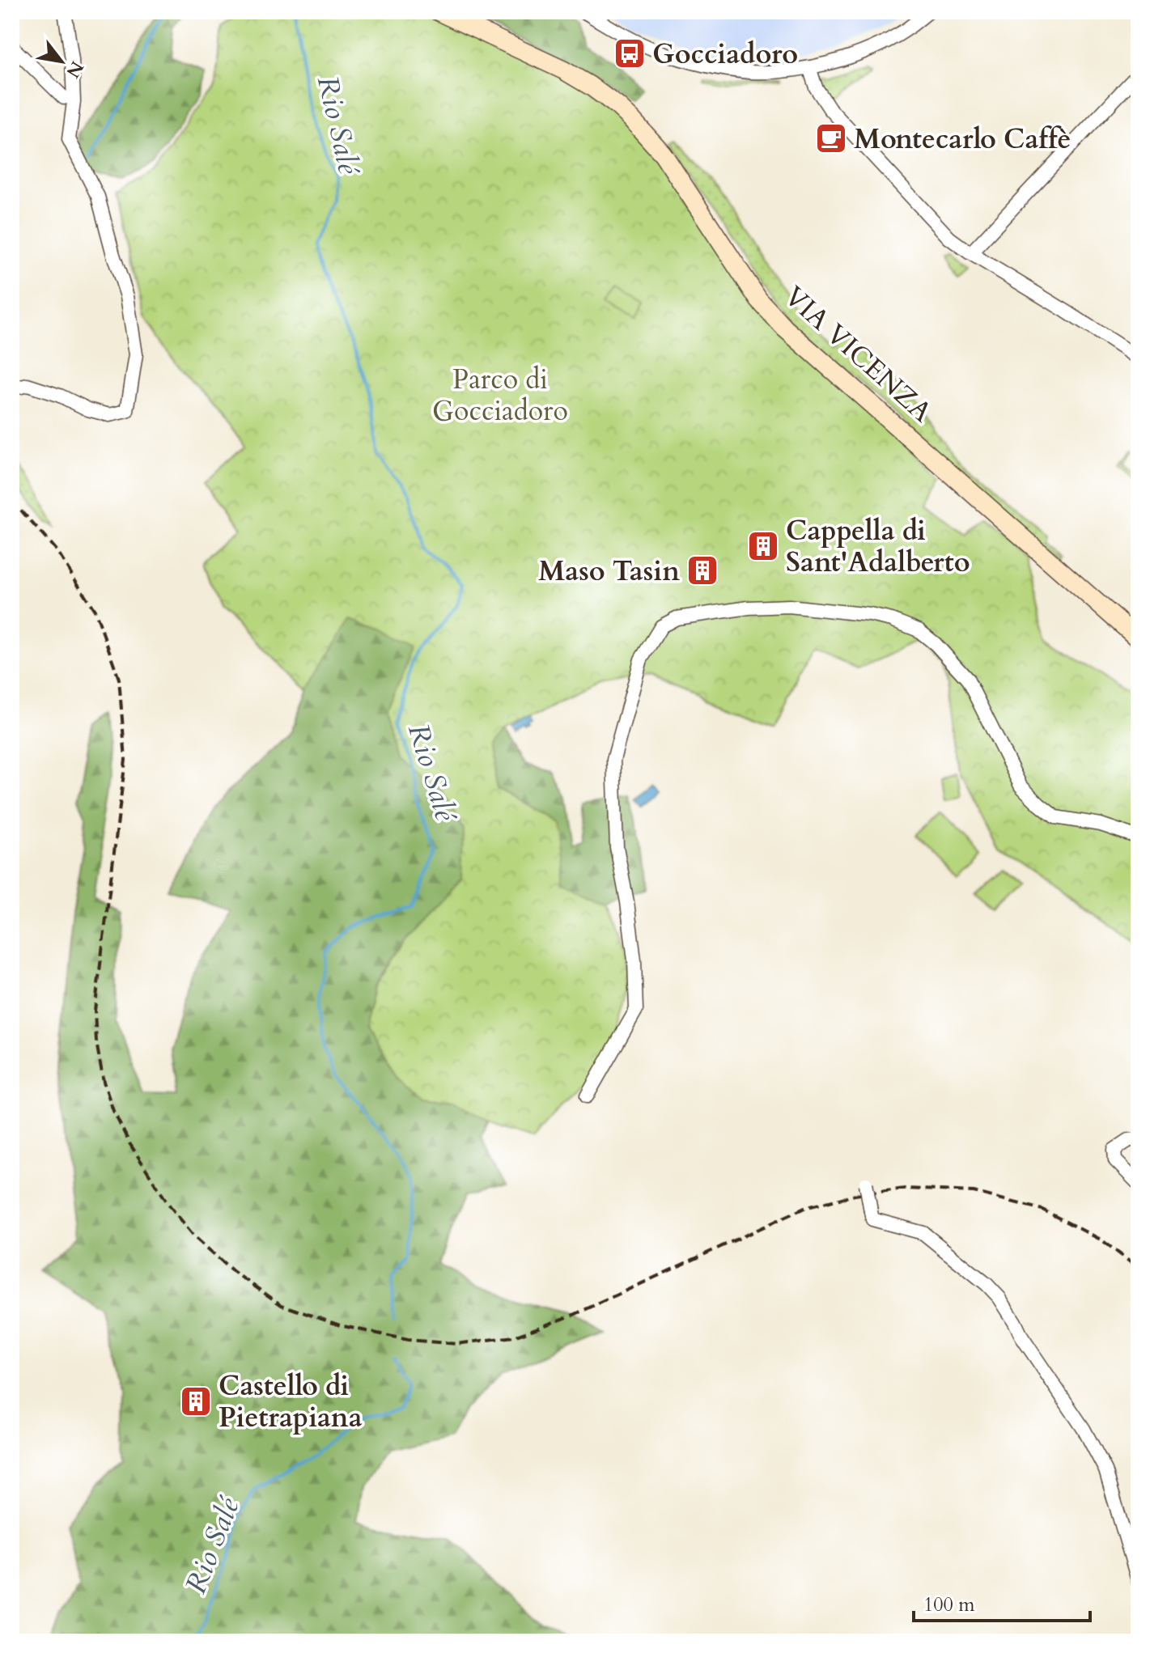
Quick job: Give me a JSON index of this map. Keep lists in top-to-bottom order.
{
  "streets": {
    "main road": ["VIA VICENZA"]
  },
  "water": ["Rio Salé"],
  "parks": ["Parco di Gocciadoro"],
  "places": {
    "bus stop": ["Gocciadoro"],
    "cafe": ["Montecarlo Caffè"],
    "building": ["Cappella di Sant'Adalberto", "Maso Tasin", "Castello di Pietrapiana"]
  },
  "scale_bar": "100 m",
  "north": "bottom right"
}
